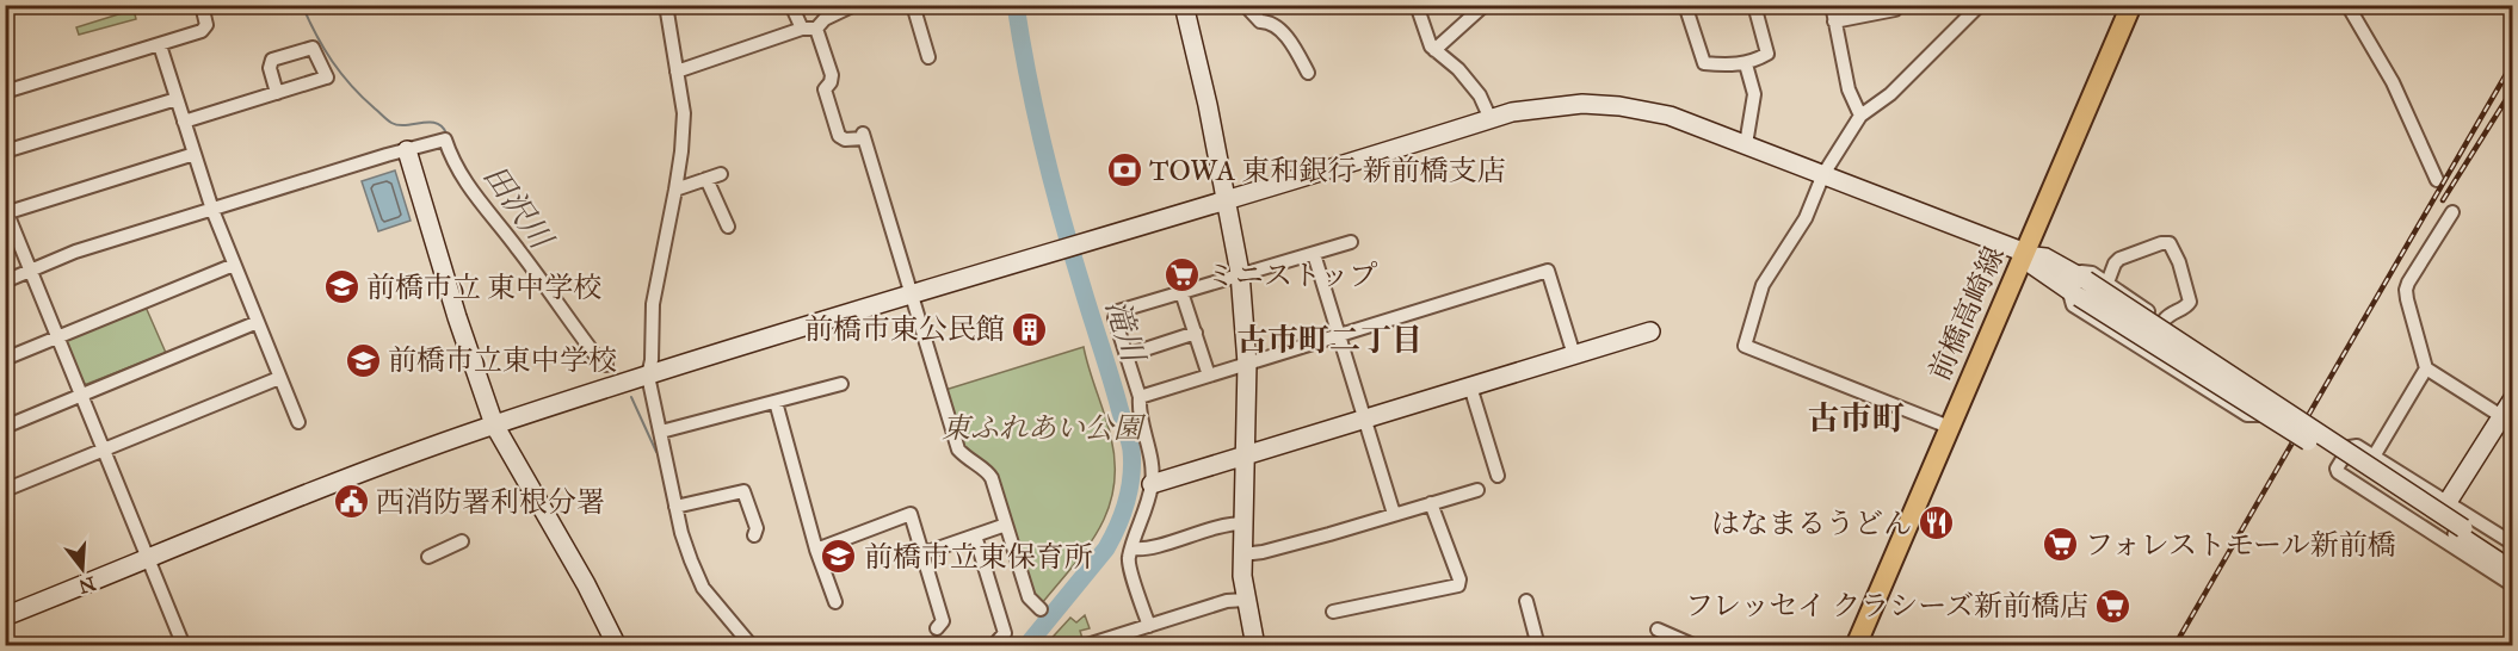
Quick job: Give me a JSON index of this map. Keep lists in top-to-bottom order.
{
  "streets": {
    "main road": ["前橋高崎線"]
  },
  "districts": ["古市町二丁目", "古市町"],
  "water": ["田沢川", "滝川"],
  "parks": ["東ふれあい公園"],
  "places": {
    "bank": ["TOWA 東和銀行 新前橋支店"],
    "supermarket": ["ミニストップ", "フォレストモール新前橋", "フレッセイ クラシーズ新前橋店"],
    "school or university": ["前橋市立 東中学校", "前橋市立東中学校", "前橋市立東保育所"],
    "building": ["前橋市東公民館"],
    "public building": ["西消防署利根分署"],
    "restaurant": ["はなまるうどん"]
  },
  "north": "bottom"
}
